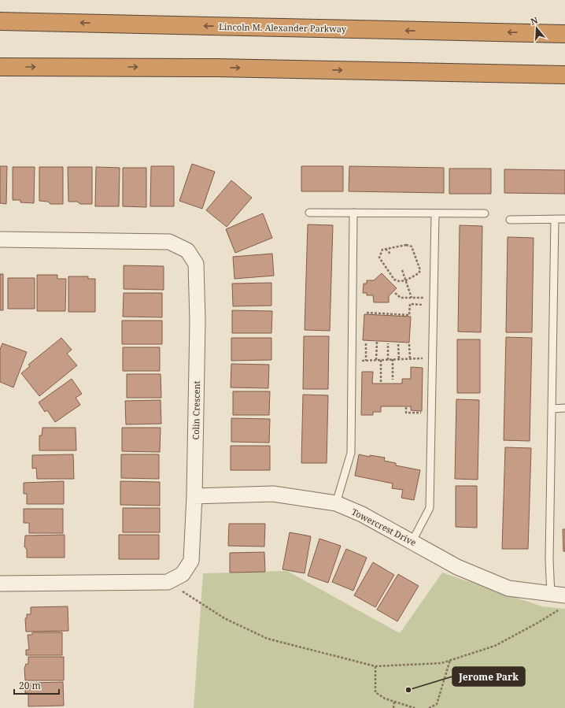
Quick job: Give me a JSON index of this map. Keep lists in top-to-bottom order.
{
  "streets": {
    "highway": ["Lincoln M. Alexander Parkway"],
    "street": ["Colin Crescent", "Towercrest Drive"]
  },
  "crossings": [
    ["Colin Crescent", "Towercrest Drive"]
  ],
  "places": ["Jerome Park"],
  "scale_bar": "20 m",
  "north": "top"
}
